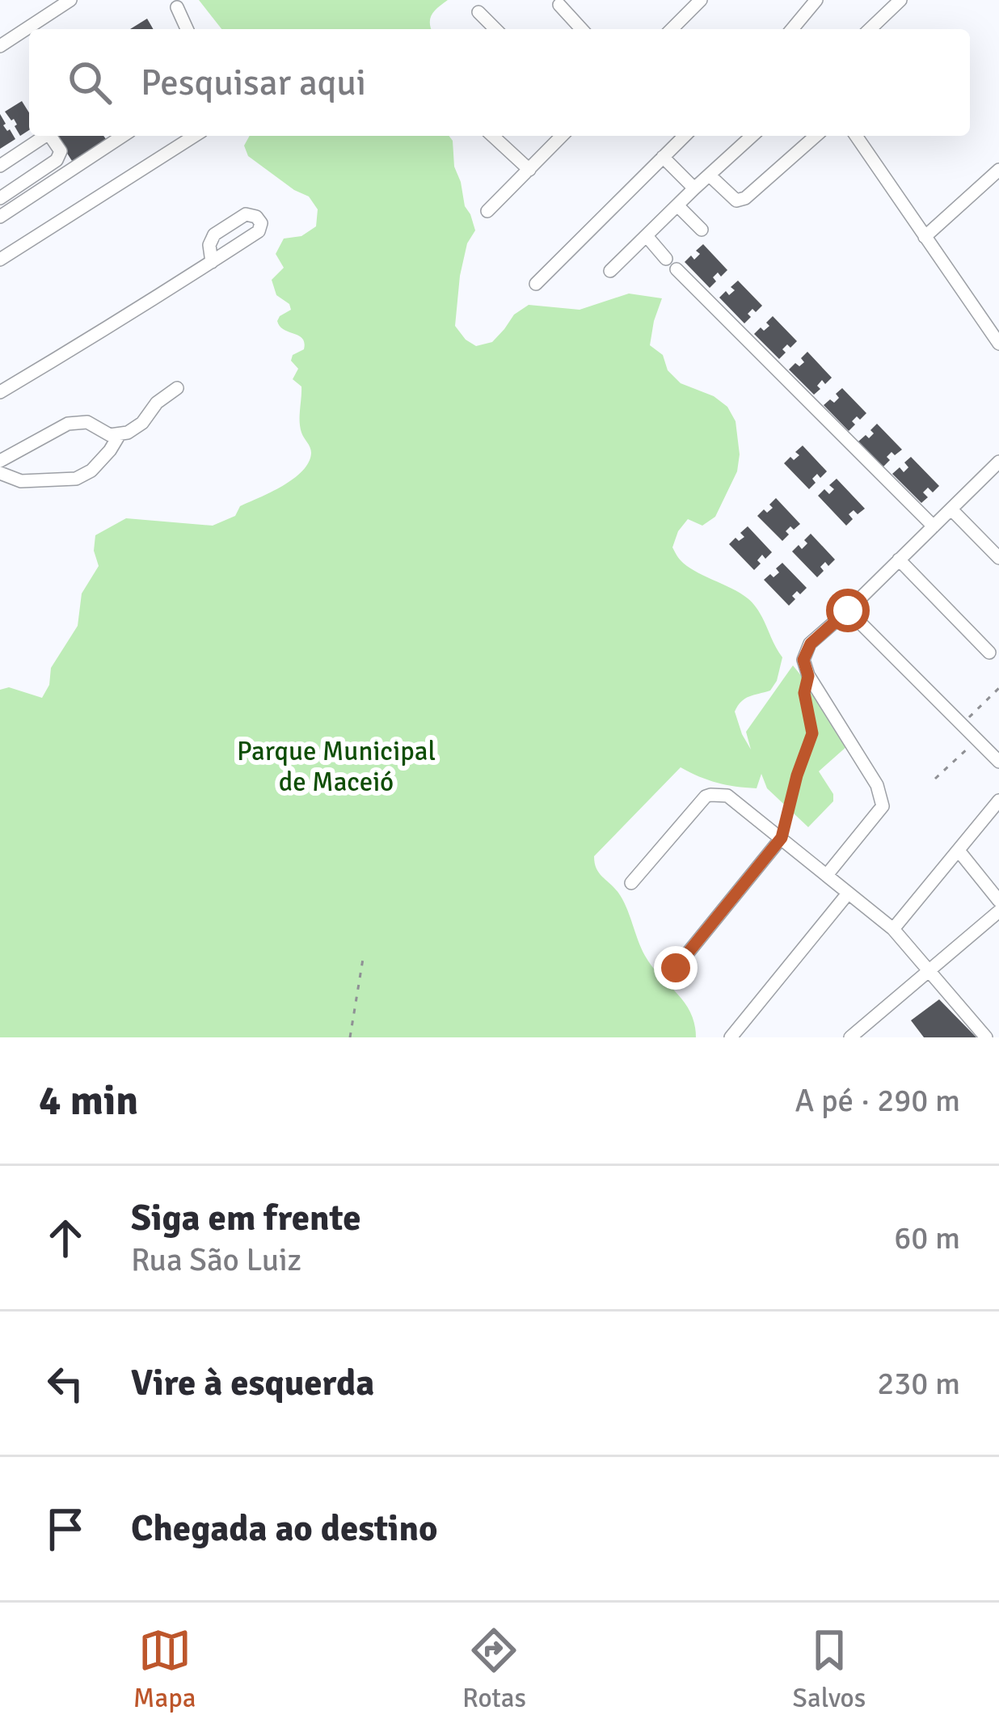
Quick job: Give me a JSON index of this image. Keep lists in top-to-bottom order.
{
  "parks": ["Parque Municipal de Maceió"],
  "page": {
    "search": "Pesquisar aqui",
    "heading": ["4 min", "A pé · 290 m"],
    "list": [
      ["Siga em frente", "Rua São Luiz", "60 m"],
      ["Vire à esquerda", "230 m"],
      "Chegada ao destino"
    ],
    "nav": ["Mapa", "Rotas", "Salvos"]
  }
}
